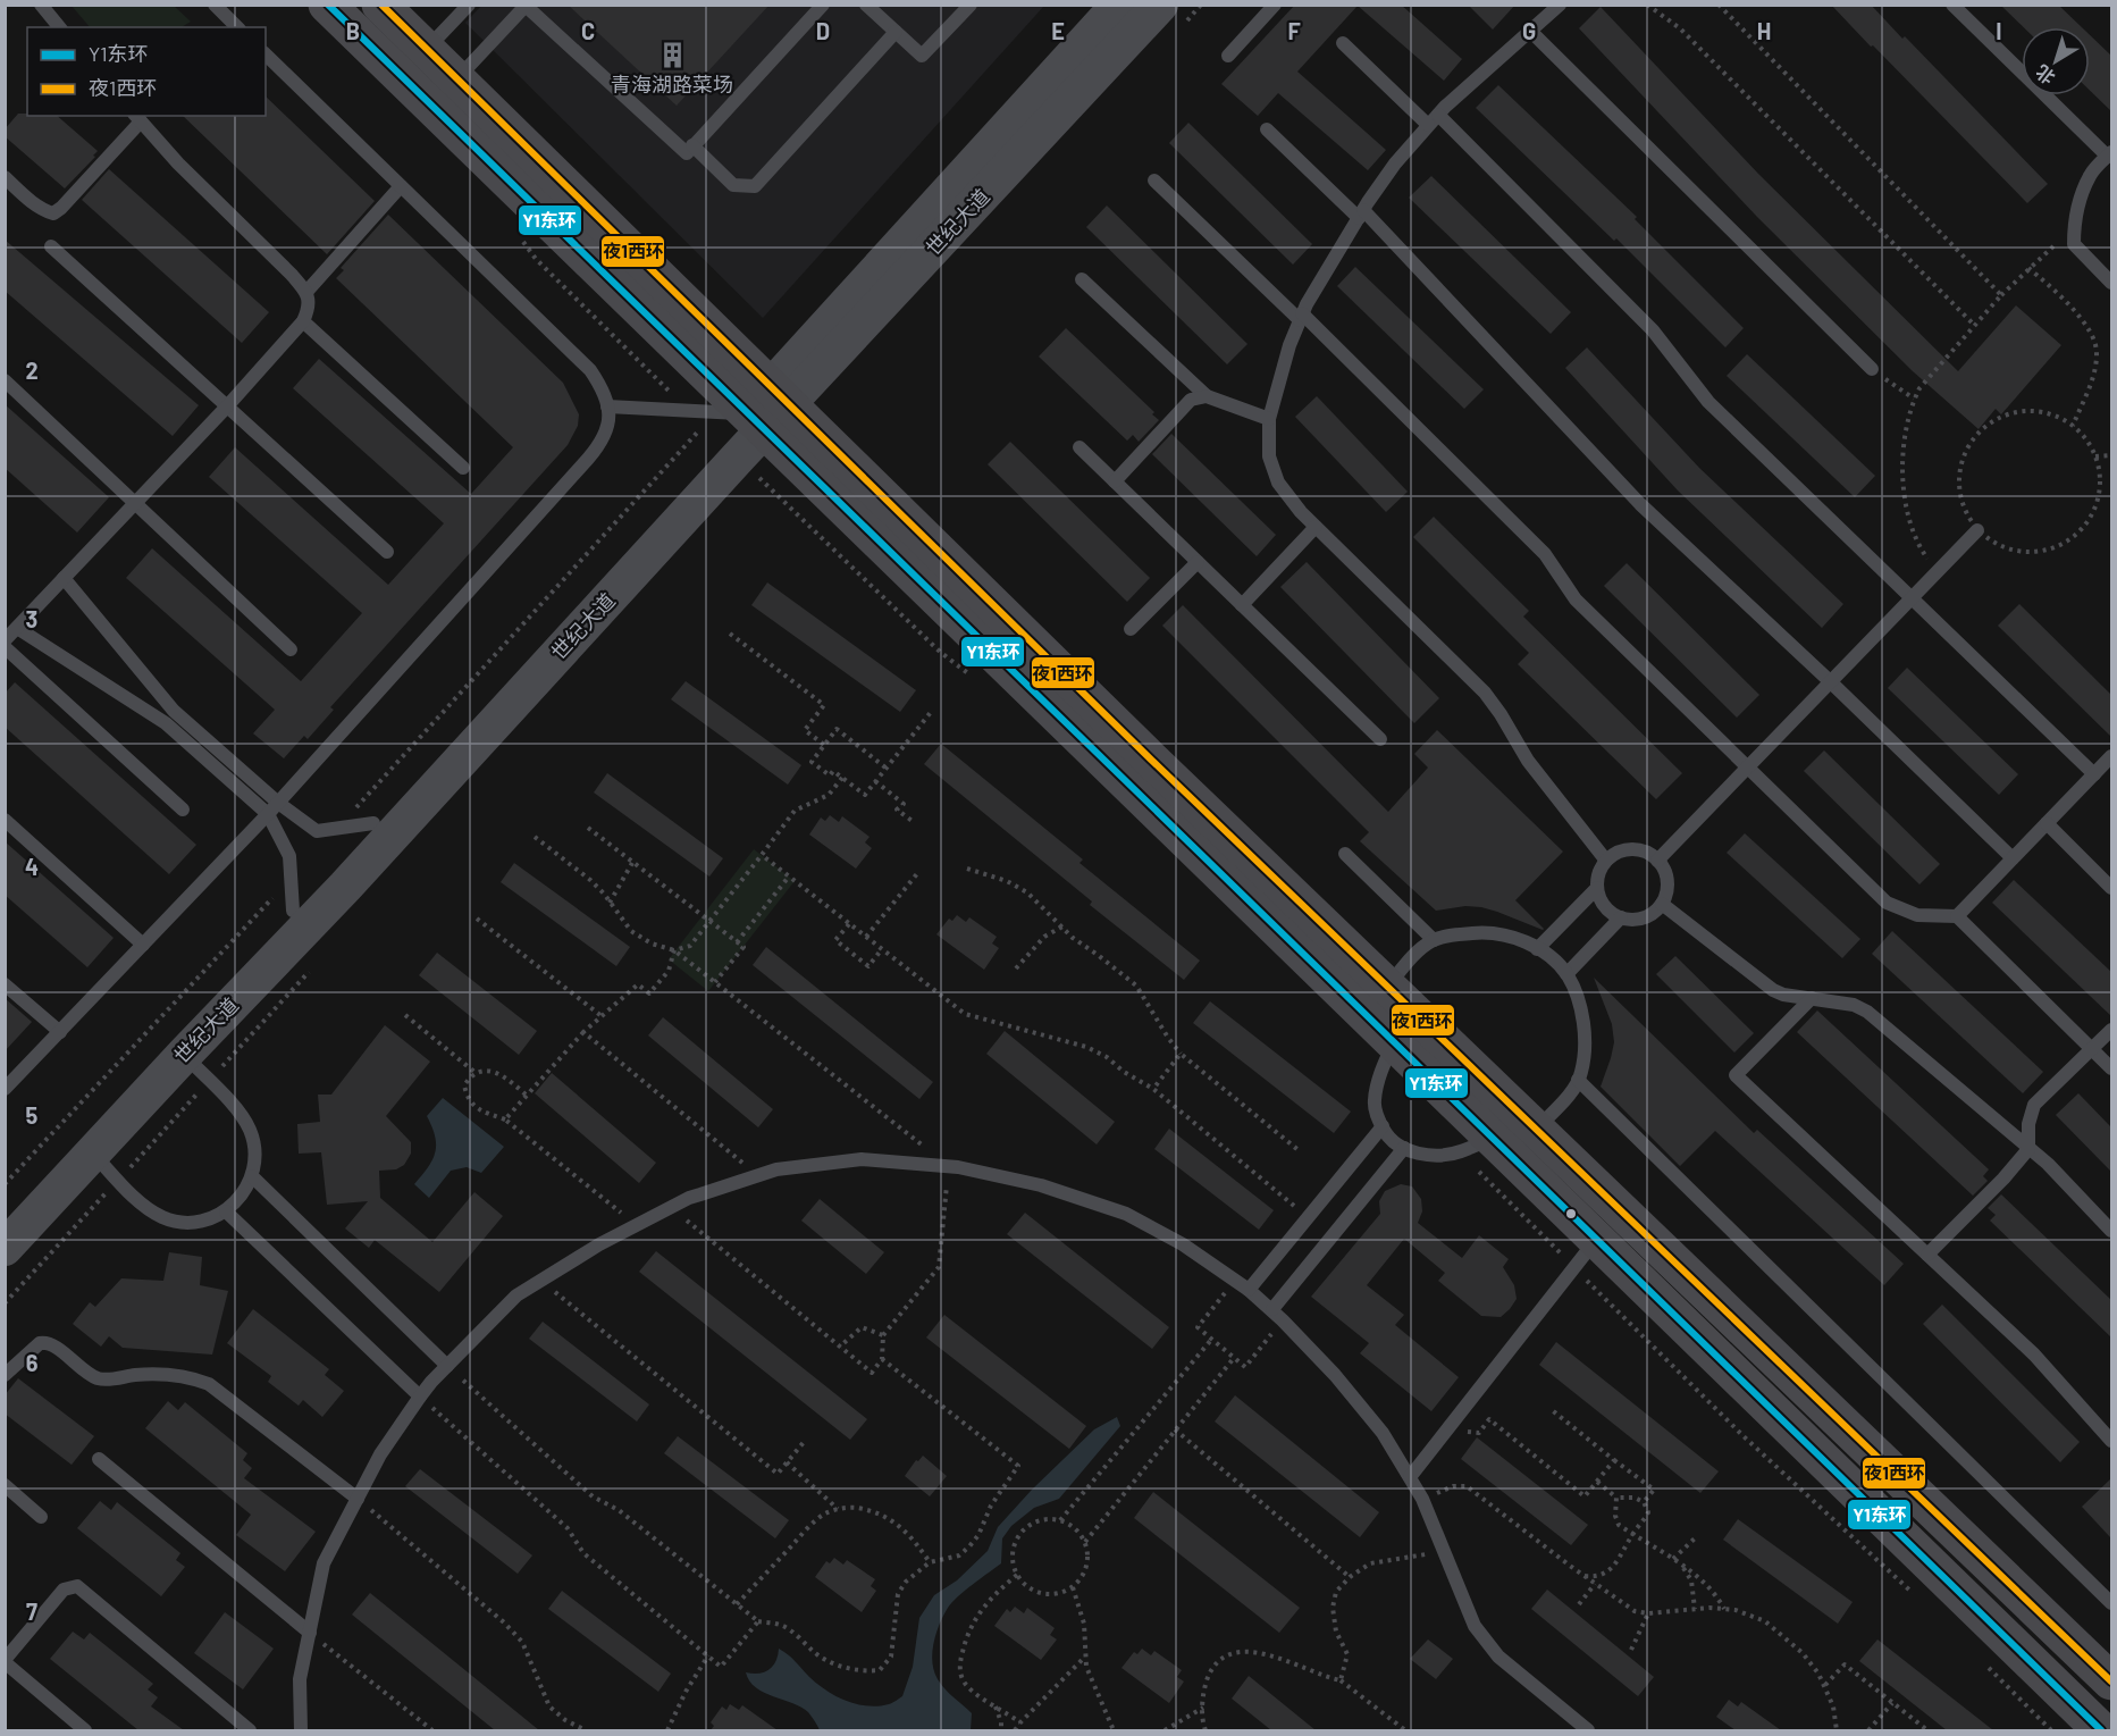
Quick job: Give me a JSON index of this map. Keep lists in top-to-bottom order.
{
  "streets": {
    "street": ["世纪大道"]
  },
  "places": {
    "building": ["青海湖路菜场"]
  },
  "lines": ["transit line Y1东环", "transit line 夜1西环"],
  "legend": ["Y1东环", "夜1西环"],
  "north": "bottom left",
  "grid": {
    "columns": [
      "B",
      "C",
      "D",
      "E",
      "F",
      "G",
      "H",
      "I"
    ],
    "rows": [
      "2",
      "3",
      "4",
      "5",
      "6",
      "7"
    ]
  }
}
